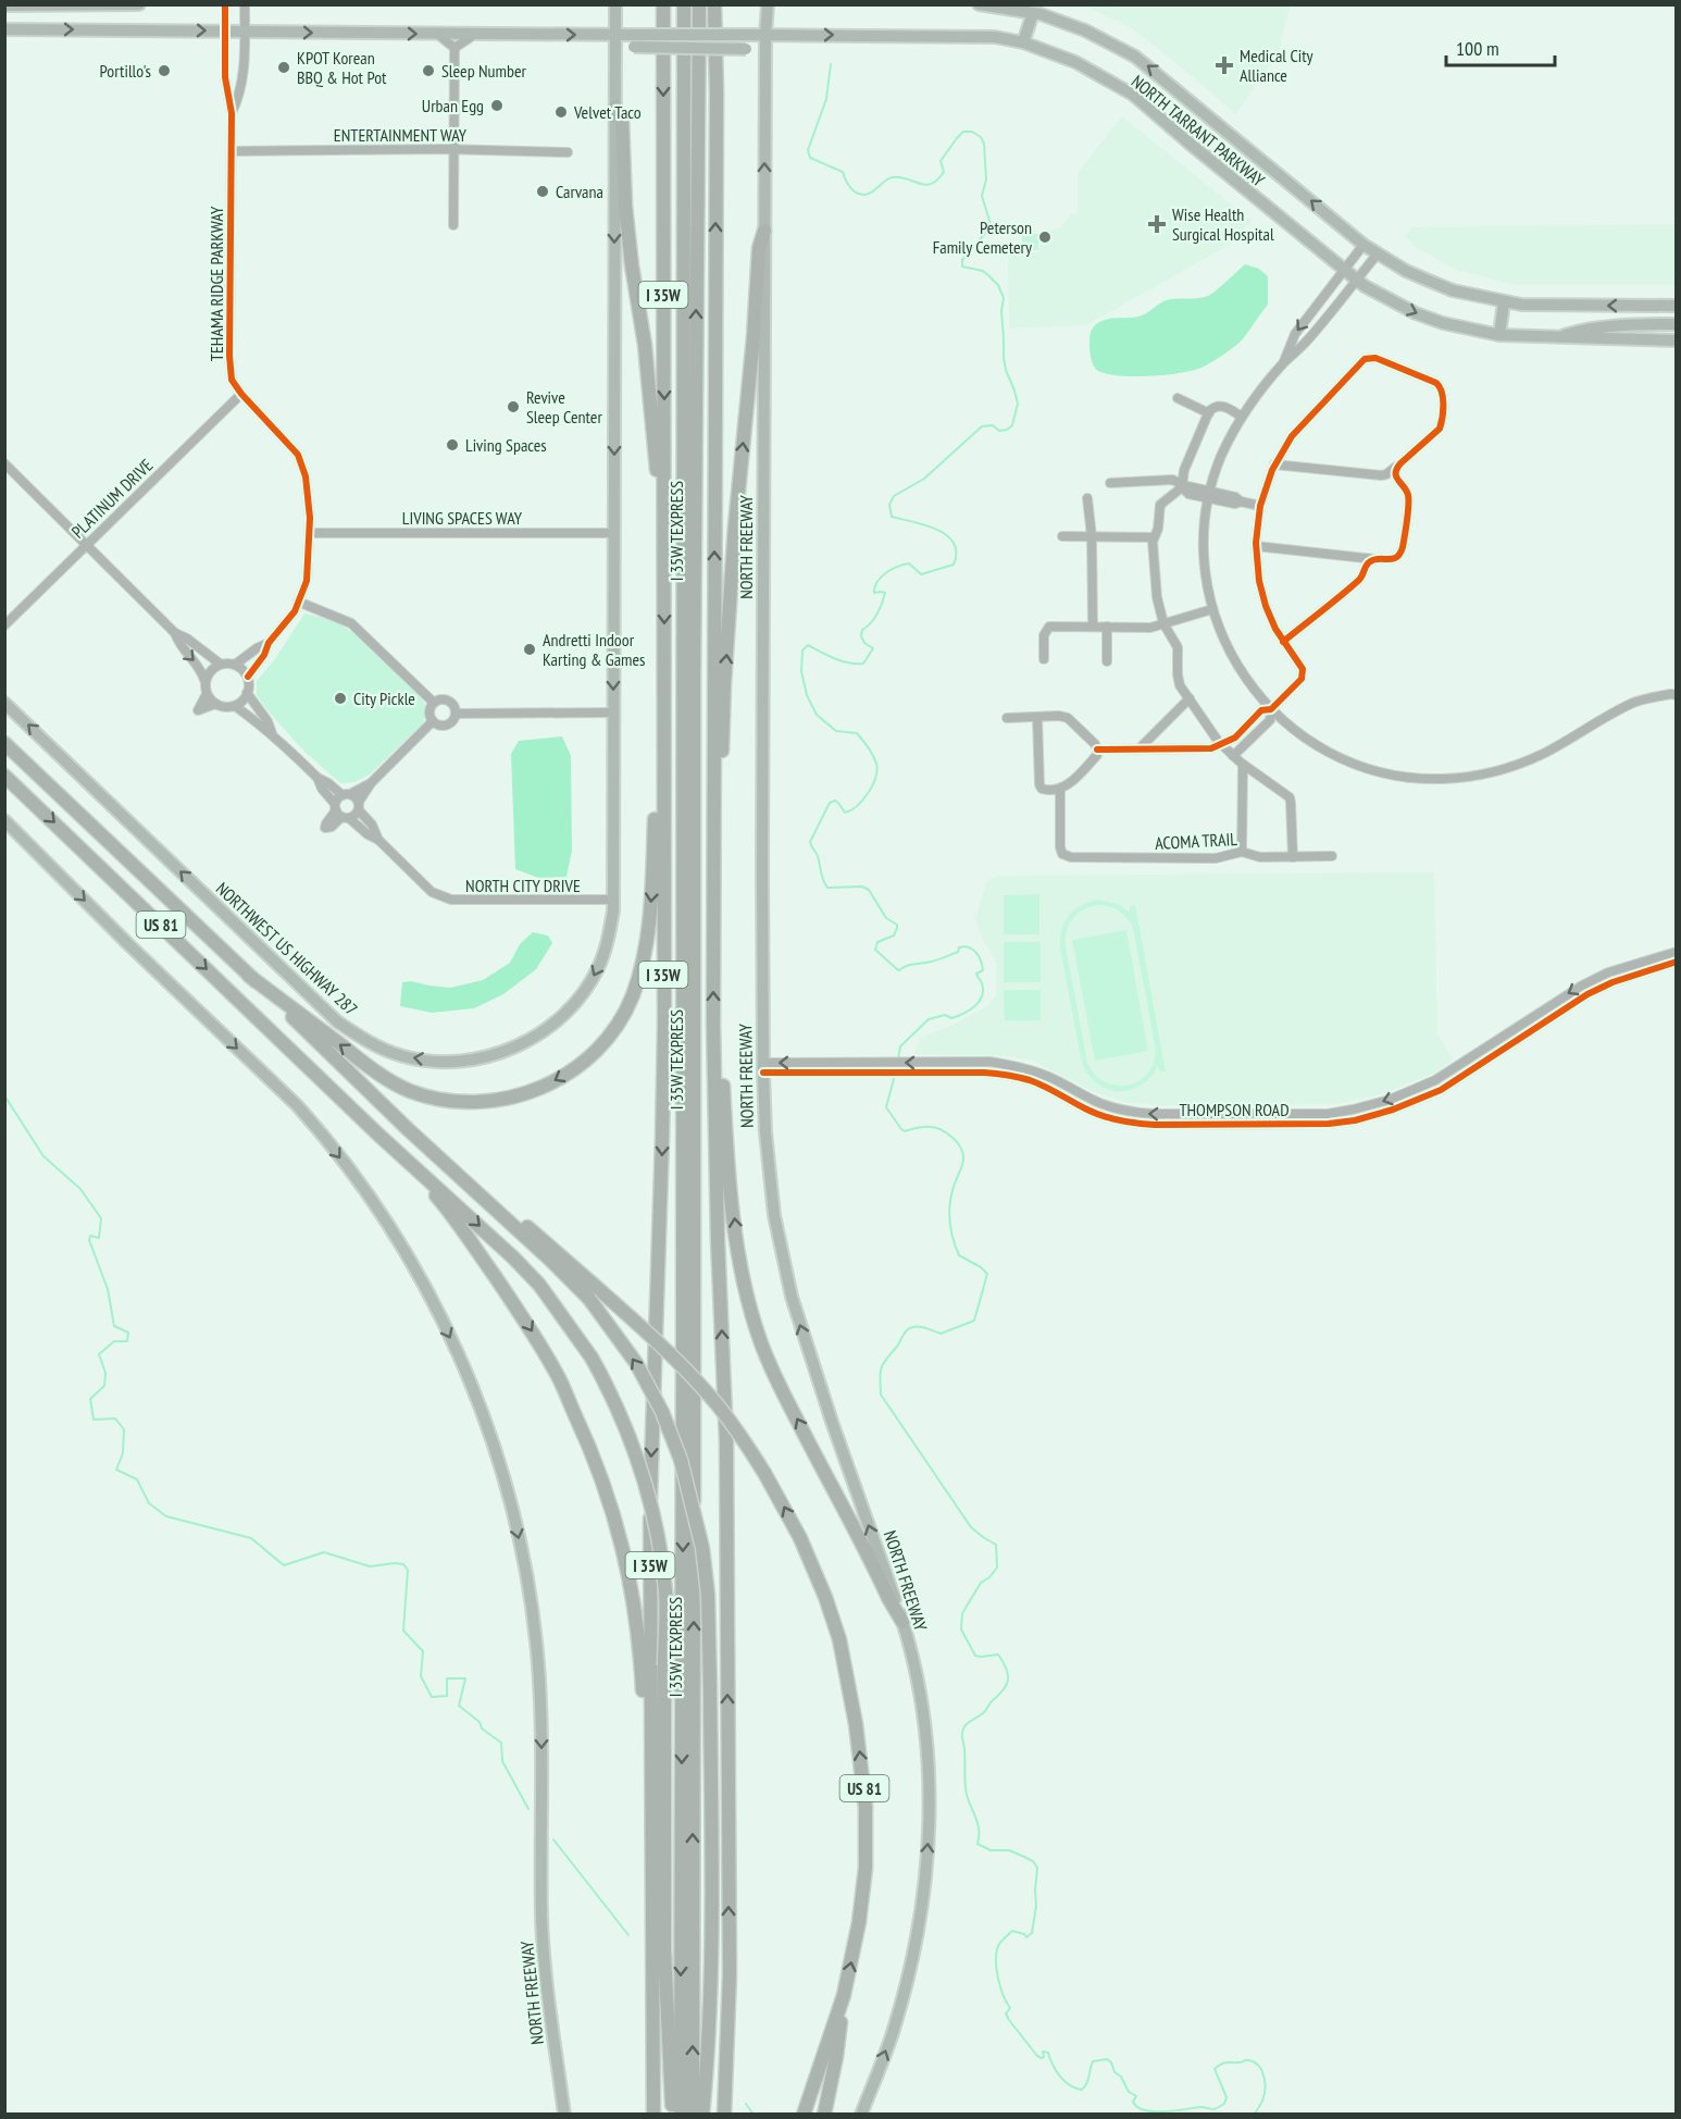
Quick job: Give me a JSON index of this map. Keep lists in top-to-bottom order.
{
  "streets": {
    "highway": [
      "I 35W",
      "I 35W TEXPRESS",
      "NORTH FREEWAY",
      "US 81"
    ],
    "main road": ["NORTH TARRANT PARKWAY", "NORTHWEST US HIGHWAY 287"],
    "street": [
      "ENTERTAINMENT WAY",
      "TEHAMA RIDGE PARKWAY",
      "PLATINUM DRIVE",
      "LIVING SPACES WAY",
      "ACOMA TRAIL",
      "NORTH CITY DRIVE",
      "THOMPSON ROAD"
    ]
  },
  "crossings": [
    ["NORTH TARRANT PARKWAY", "TEHAMA RIDGE PARKWAY"],
    ["NORTH TARRANT PARKWAY", "NORTH FREEWAY"],
    ["ENTERTAINMENT WAY", "TEHAMA RIDGE PARKWAY"],
    ["TEHAMA RIDGE PARKWAY", "PLATINUM DRIVE"],
    ["TEHAMA RIDGE PARKWAY", "LIVING SPACES WAY"],
    ["TEHAMA RIDGE PARKWAY", "NORTH CITY DRIVE"],
    ["NORTH FREEWAY", "THOMPSON ROAD"],
    ["NORTH CITY DRIVE", "NORTHWEST US HIGHWAY 287"]
  ],
  "places": {
    "health": ["Medical City Alliance", "Wise Health Surgical Hospital"],
    "other": [
      "KPOT Korean BBQ & Hot Pot",
      "Portillo's",
      "Sleep Number",
      "Urban Egg",
      "Velvet Taco",
      "Carvana",
      "Peterson Family Cemetery",
      "Revive Sleep Center",
      "Living Spaces",
      "Andretti Indoor Karting & Games",
      "City Pickle"
    ]
  },
  "scale_bar": "100 m"
}
